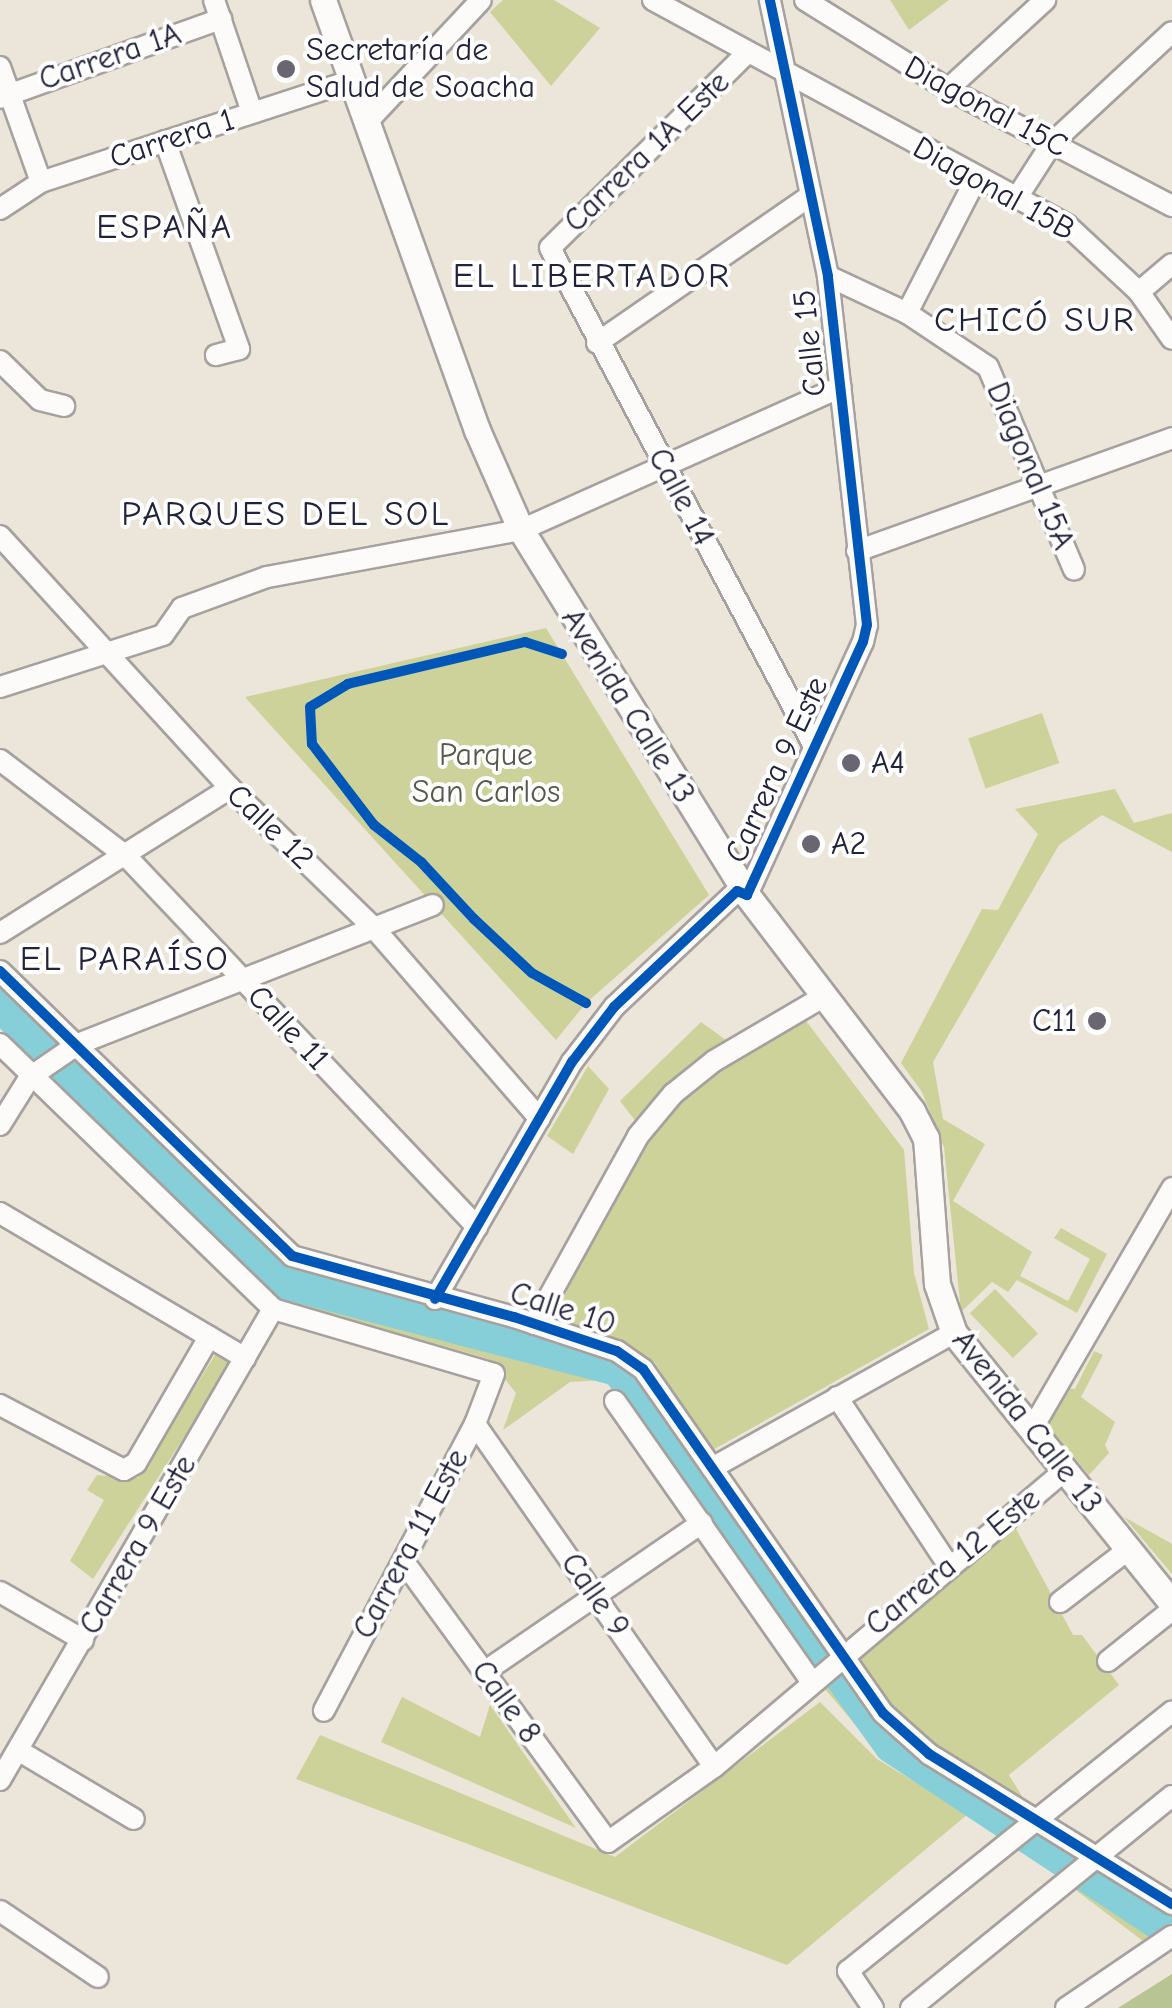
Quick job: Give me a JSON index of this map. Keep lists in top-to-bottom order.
{
  "streets": {
    "main road": ["Avenida Calle 13"],
    "street": [
      "Carrera 1A",
      "Diagonal 15C",
      "Carrera 1",
      "Carrera 1A Este",
      "Diagonal 15B",
      "Calle 15",
      "Diagonal 15A",
      "Calle 14",
      "Carrera 9 Este",
      "Calle 12",
      "Calle 11",
      "Calle 10",
      "Carrera 11 Este",
      "Carrera 12 Este",
      "Calle 9",
      "Calle 8"
    ]
  },
  "crossings": [
    ["Carrera 1", "Avenida Calle 13"],
    ["Carrera 1A Este", "Diagonal 15B"],
    ["Carrera 1A Este", "Calle 14"],
    ["Diagonal 15B", "Calle 15"],
    ["Calle 15", "Diagonal 15A"],
    ["Calle 15", "Carrera 9 Este"],
    ["Calle 14", "Carrera 9 Este"],
    ["Avenida Calle 13", "Carrera 9 Este"],
    ["Avenida Calle 13", "Carrera 12 Este"],
    ["Carrera 9 Este", "Calle 12"],
    ["Carrera 9 Este", "Calle 11"],
    ["Carrera 9 Este", "Calle 10"],
    ["Carrera 9 Este", "Carrera 11 Este"],
    ["Calle 10", "Carrera 12 Este"],
    ["Carrera 11 Este", "Calle 9"],
    ["Carrera 11 Este", "Calle 8"],
    ["Carrera 12 Este", "Calle 9"],
    ["Carrera 12 Este", "Calle 8"]
  ],
  "districts": [
    "ESPAÑA",
    "EL LIBERTADOR",
    "CHICÓ SUR",
    "PARQUES DEL SOL",
    "EL PARAÍSO"
  ],
  "parks": ["Parque San Carlos"],
  "places": [
    "Secretaría de Salud de Soacha",
    "A4",
    "A2",
    "C11"
  ]
}
